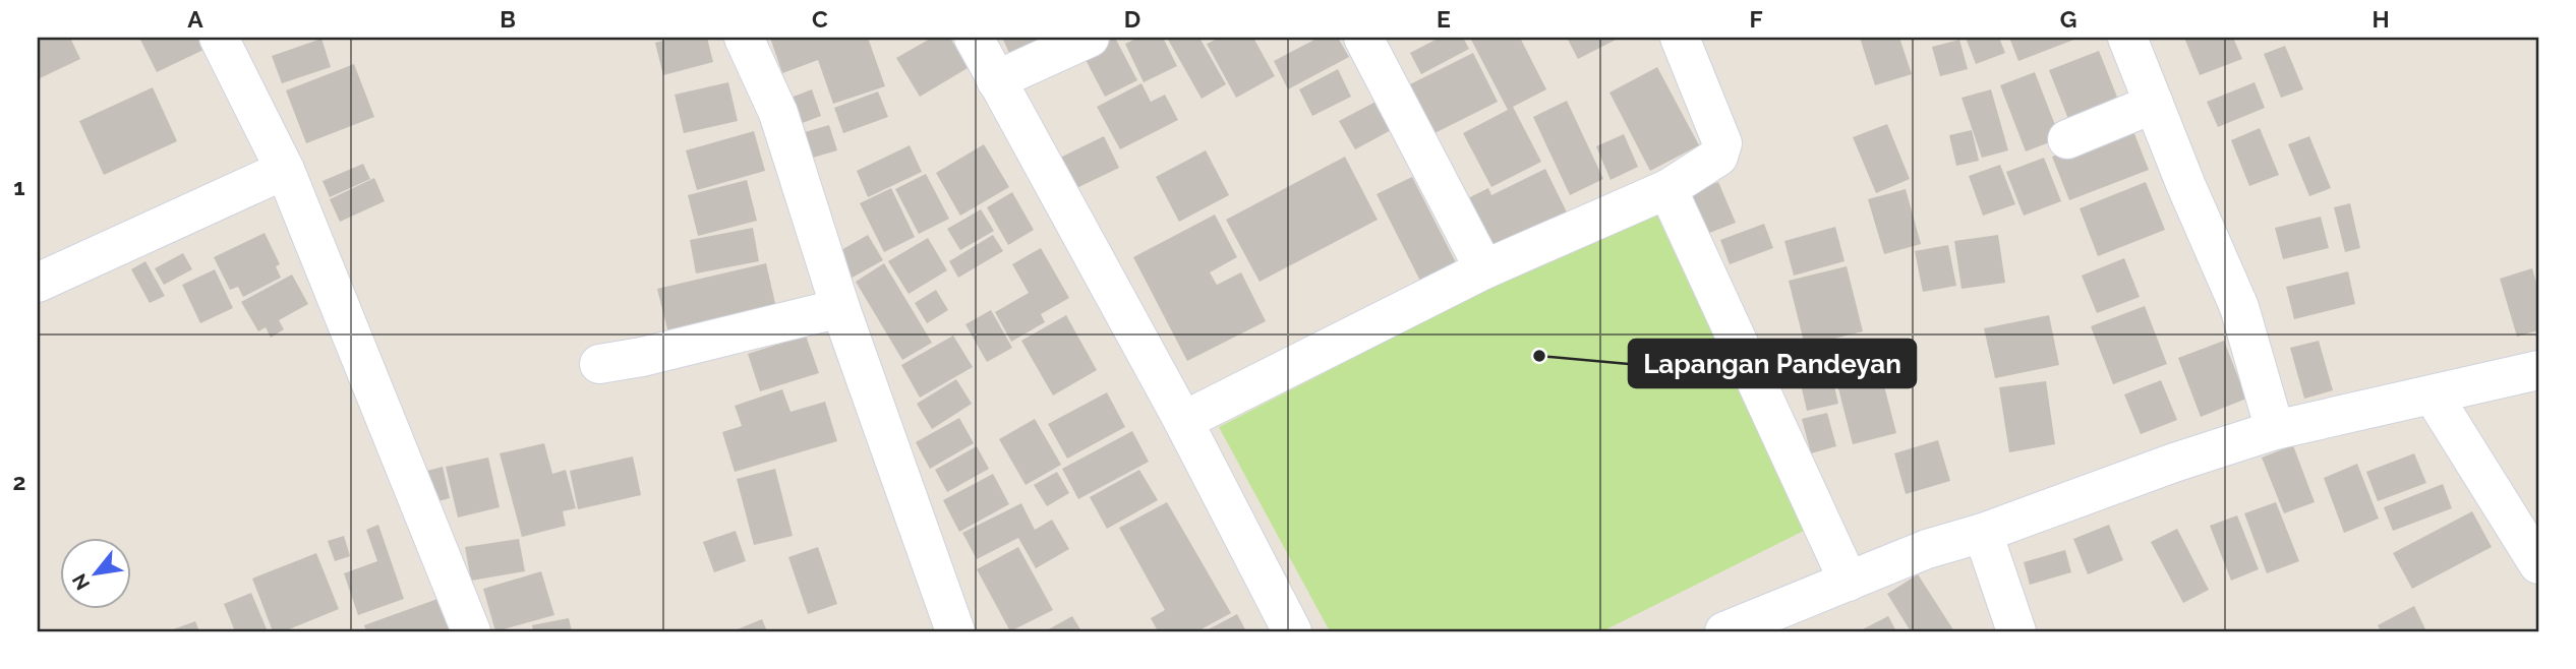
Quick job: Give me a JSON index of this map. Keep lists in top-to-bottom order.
{
  "places": ["Lapangan Pandeyan"],
  "north": "bottom left",
  "grid": {
    "columns": [
      "A",
      "B",
      "C",
      "D",
      "E",
      "F",
      "G",
      "H"
    ],
    "rows": ["1", "2"]
  }
}
